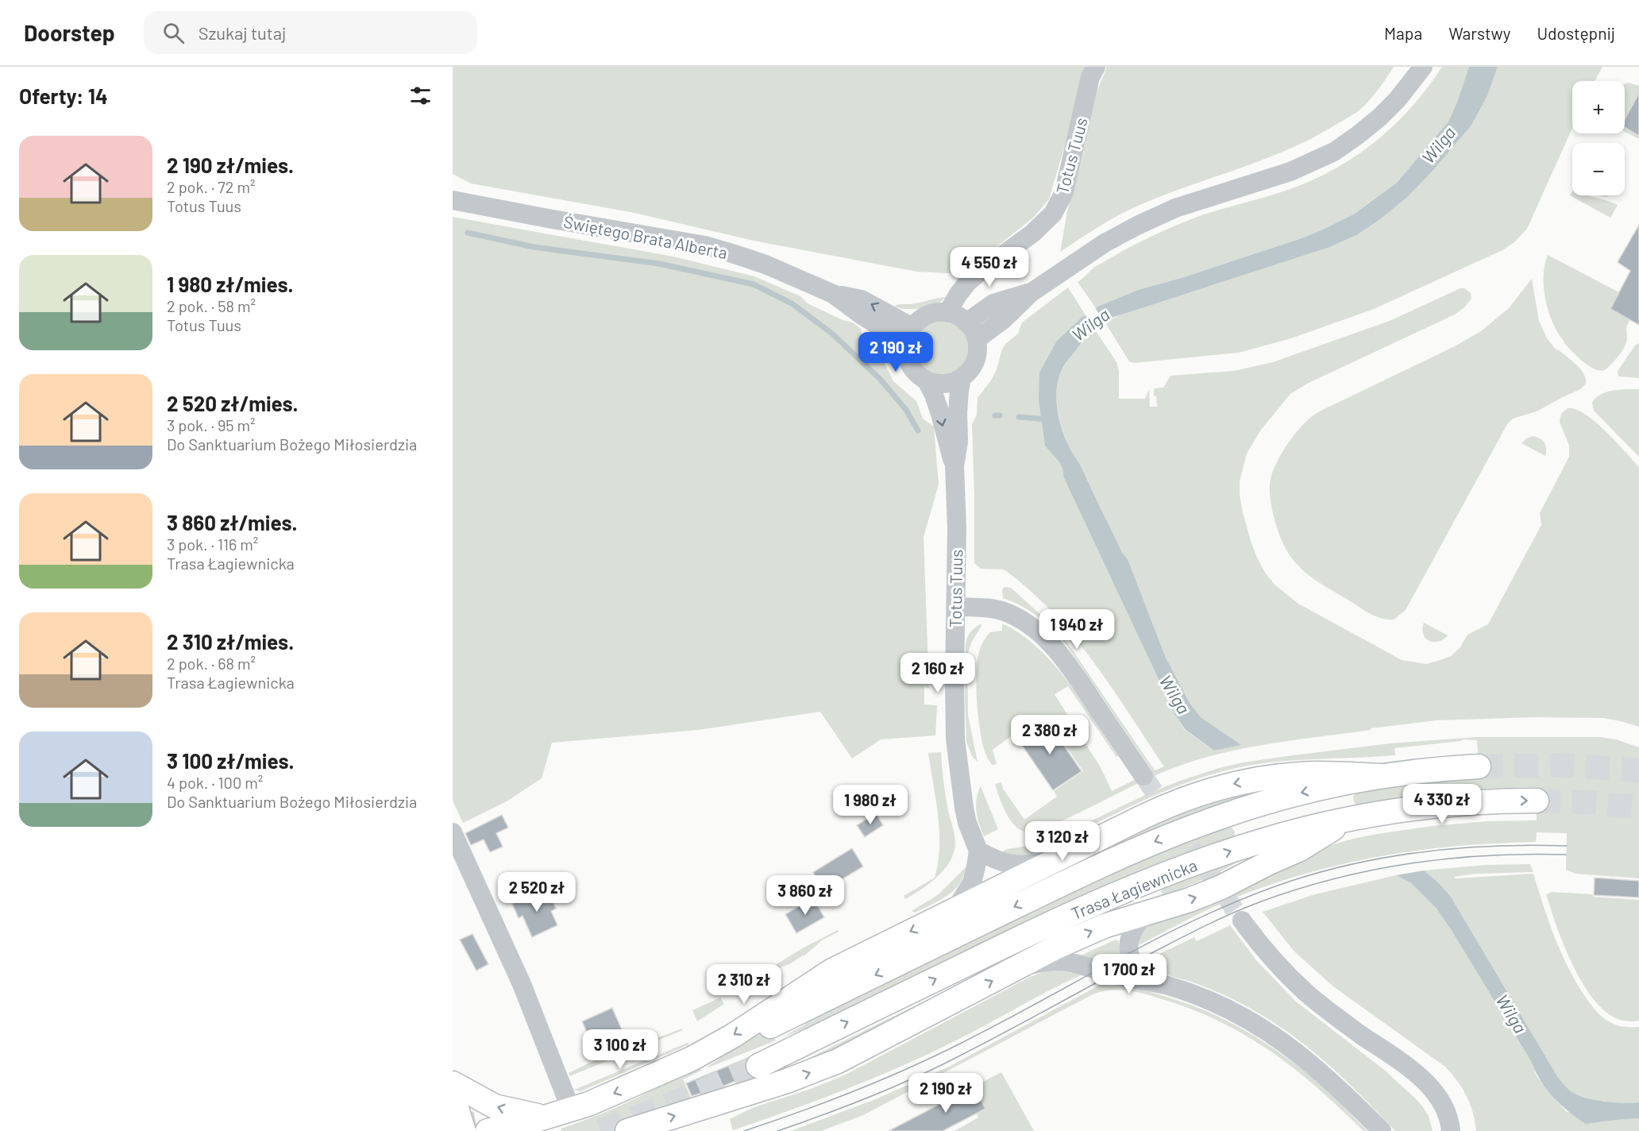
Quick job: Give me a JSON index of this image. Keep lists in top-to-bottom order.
{
  "streets": {
    "main road": ["Trasa Łagiewnicka"],
    "street": ["Totus Tuus", "Świętego Brata Alberta"]
  },
  "crossings": [
    ["Totus Tuus", "Świętego Brata Alberta"]
  ],
  "water": ["Wilga"],
  "page": {
    "header": "Doorstep",
    "search": "Szukaj tutaj",
    "nav": ["Mapa", "Warstwy", "Udostępnij"],
    "heading": "Oferty: 14",
    "map_buttons": ["+", "−"],
    "list": [
      {
        "name": "2 190 zł/mies.",
        "note": "2 pok. · 72 m² · Totus Tuus"
      },
      {
        "name": "1 980 zł/mies.",
        "note": "2 pok. · 58 m² · Totus Tuus"
      },
      {
        "name": "2 520 zł/mies.",
        "note": "3 pok. · 95 m² · Do Sanktuarium Bożego Miłosierdzia"
      },
      {
        "name": "3 860 zł/mies.",
        "note": "3 pok. · 116 m² · Trasa Łagiewnicka"
      },
      {
        "name": "2 310 zł/mies.",
        "note": "2 pok. · 68 m² · Trasa Łagiewnicka"
      },
      {
        "name": "3 100 zł/mies.",
        "note": "4 pok. · 100 m² · Do Sanktuarium Bożego Miłosierdzia"
      }
    ],
    "price": [
      "4 550 zł",
      "2 190 zł",
      "1 940 zł",
      "2 160 zł",
      "2 380 zł",
      "4 330 zł",
      "1 980 zł",
      "3 120 zł",
      "2 520 zł",
      "3 860 zł",
      "1 700 zł",
      "2 310 zł",
      "3 100 zł",
      "2 190 zł"
    ]
  }
}
